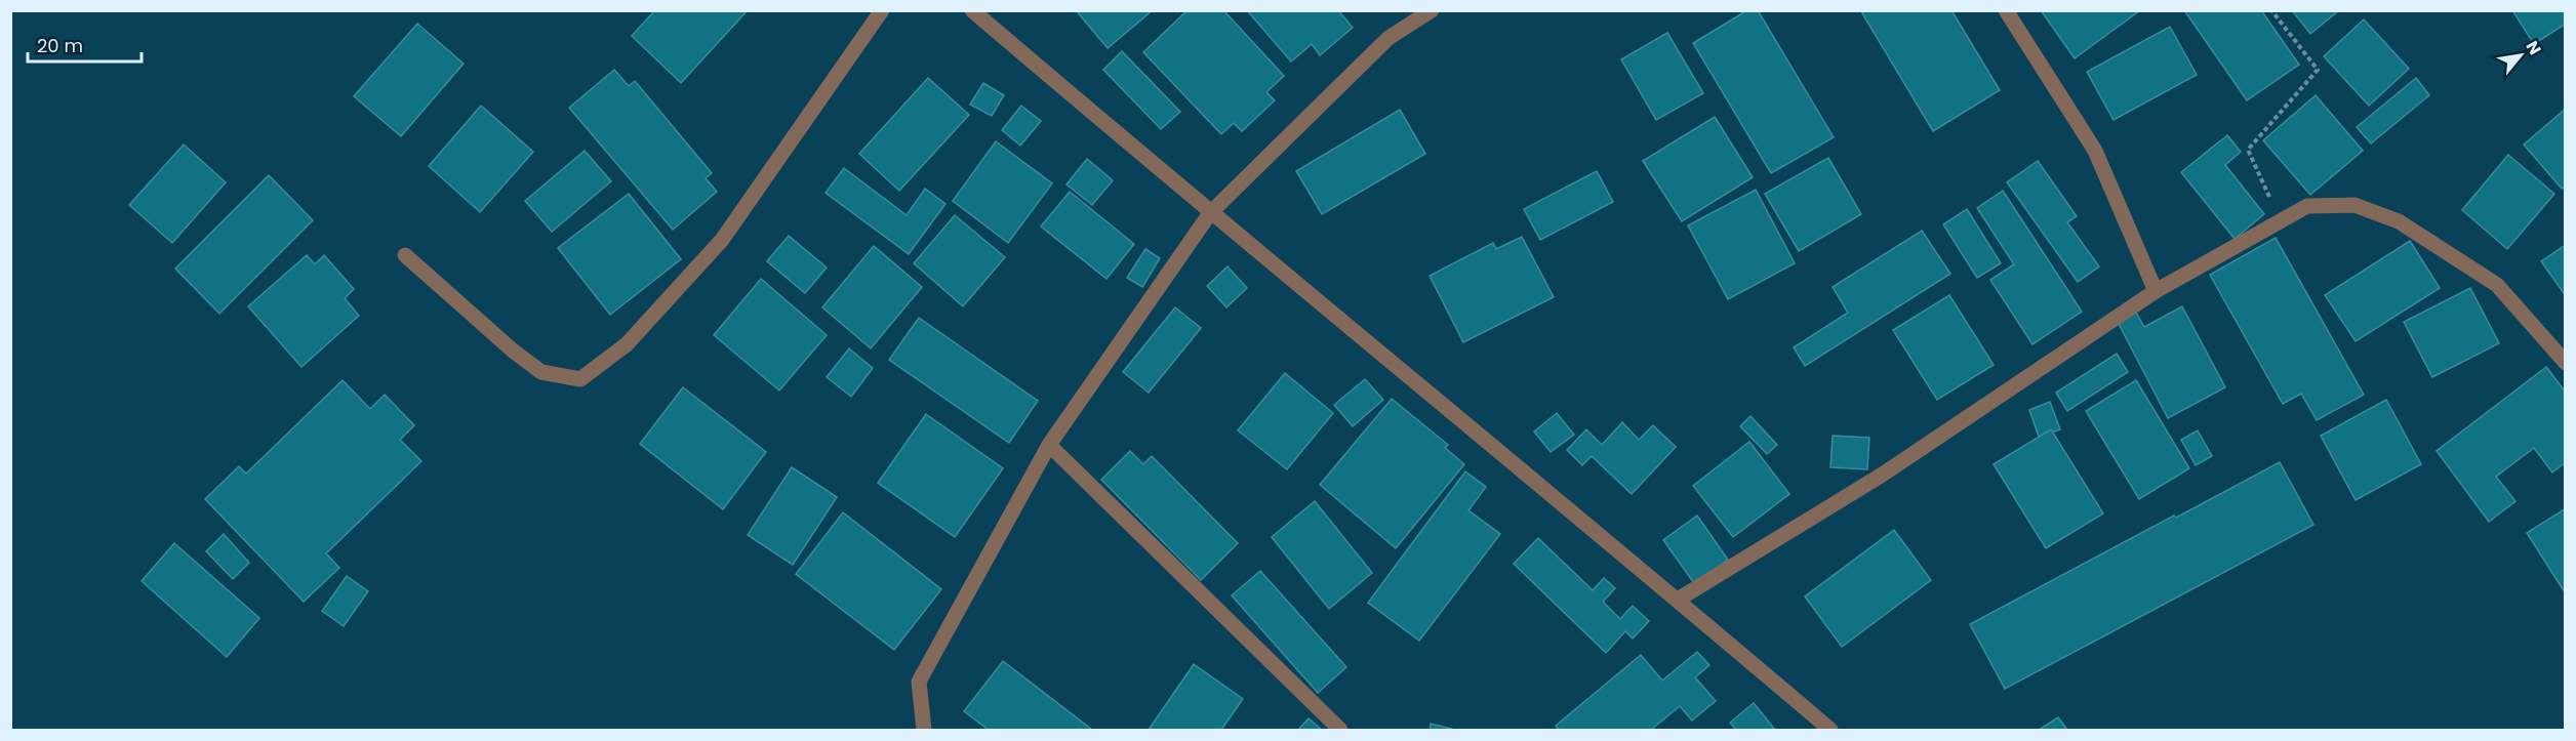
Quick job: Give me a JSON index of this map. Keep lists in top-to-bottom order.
{
  "scale_bar": "20 m",
  "north": "top right"
}
